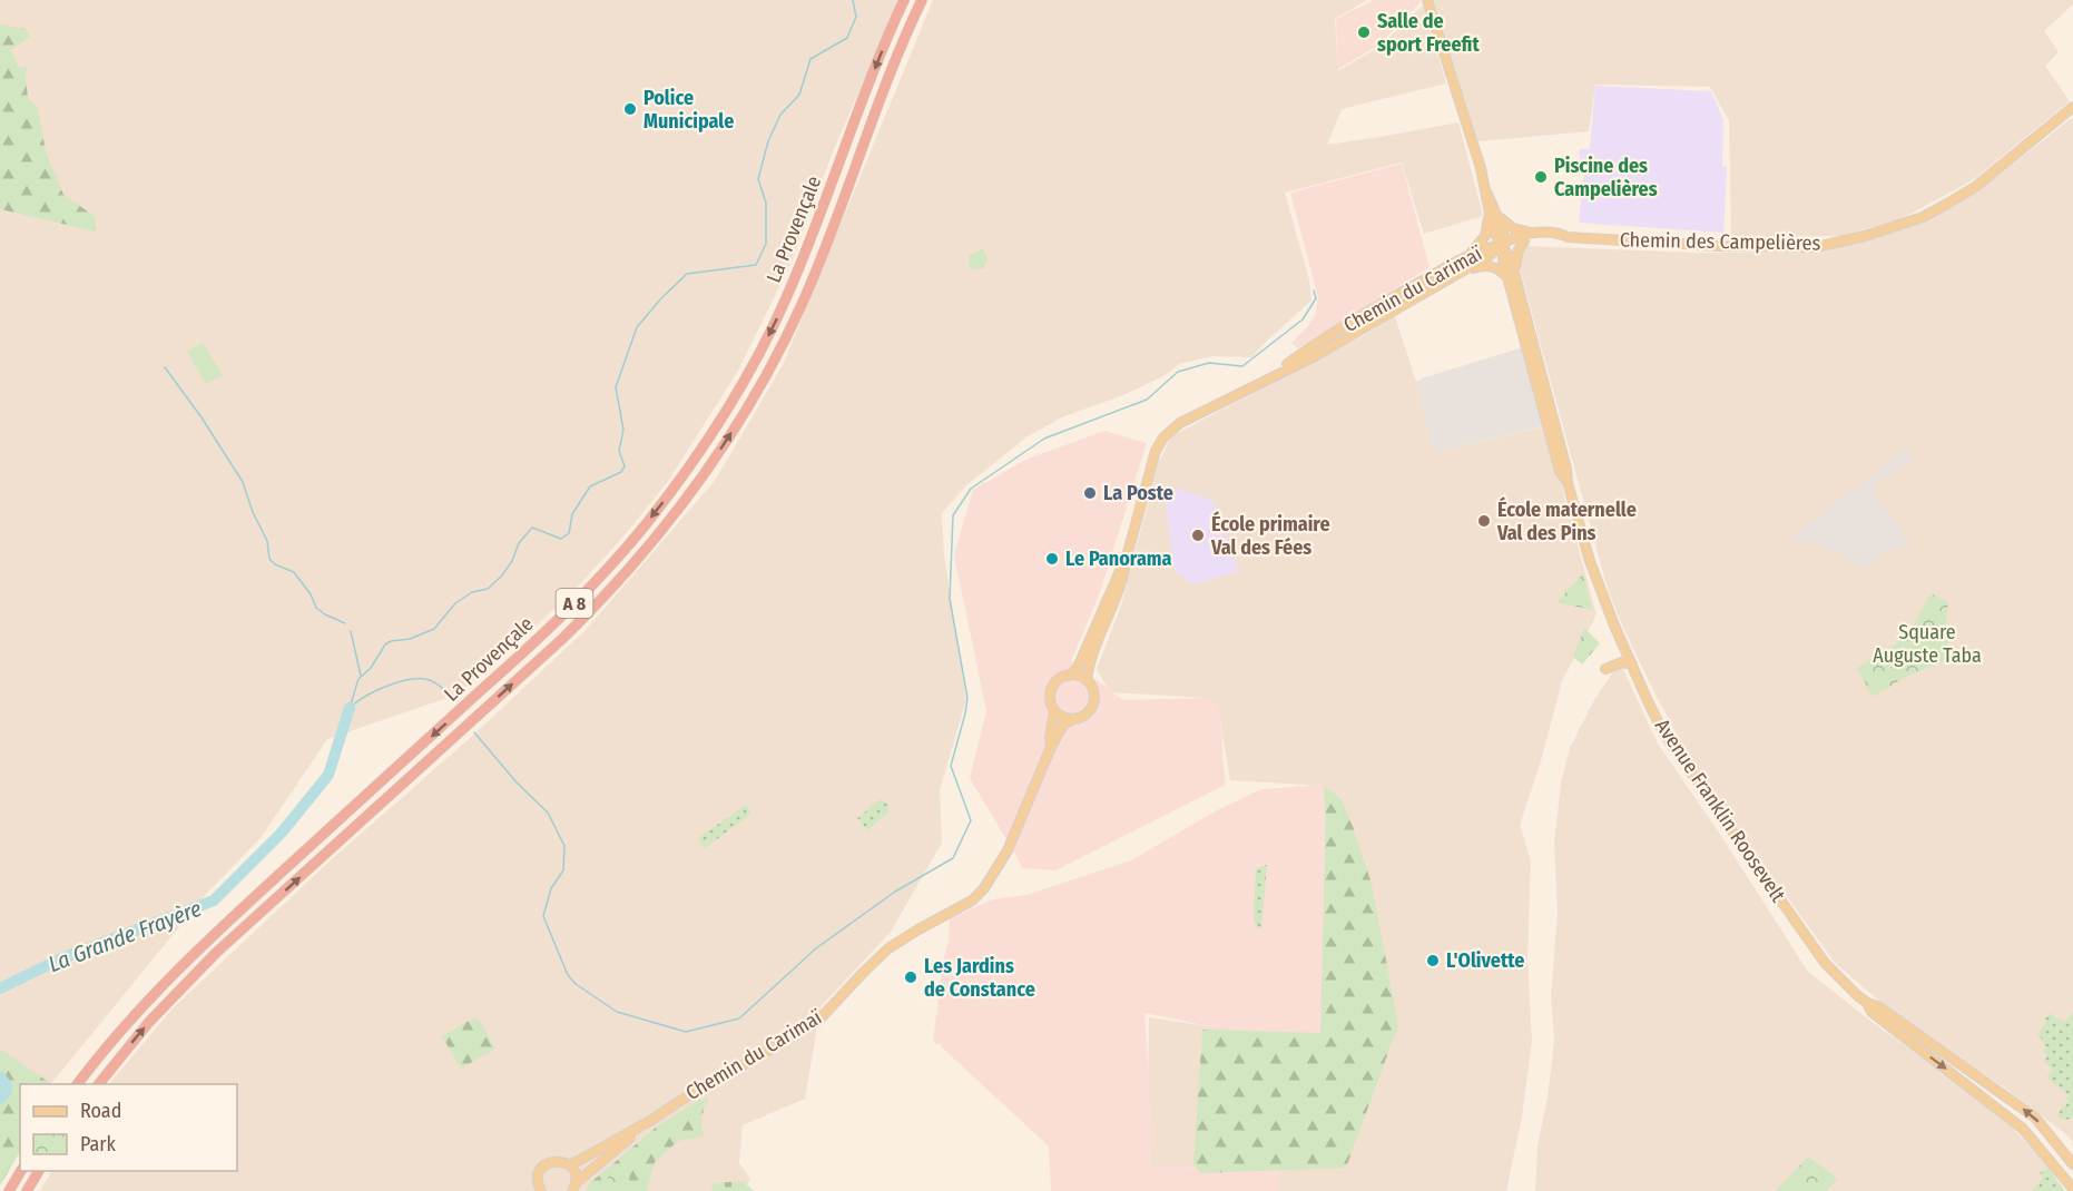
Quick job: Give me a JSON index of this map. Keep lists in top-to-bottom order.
{
  "streets": {
    "highway": ["La Provençale", "A 8"],
    "main road": ["Chemin des Campelières", "Chemin du Carimaï", "Avenue Franklin Roosevelt"]
  },
  "crossings": [
    ["Chemin des Campelières", "Chemin du Carimaï"],
    ["Chemin des Campelières", "Avenue Franklin Roosevelt"],
    ["Chemin du Carimaï", "Avenue Franklin Roosevelt"]
  ],
  "water": ["La Grande Frayère"],
  "parks": ["Square Auguste Taba"],
  "places": [
    "Salle de sport Freefit",
    "Police Municipale",
    "Piscine des Campelières",
    "La Poste",
    "École maternelle Val des Pins",
    "École primaire Val des Fées",
    "Le Panorama",
    "L'Olivette",
    "Les Jardins de Constance"
  ],
  "legend": ["Road", "Park"]
}
